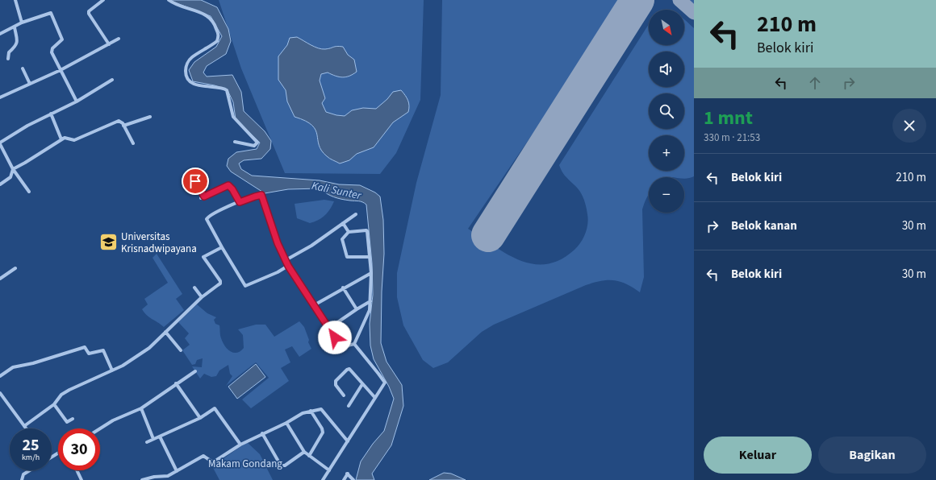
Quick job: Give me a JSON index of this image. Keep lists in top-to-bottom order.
{
  "water": ["Kali Sunter"],
  "parks": ["Makam Gondang"],
  "places": {
    "school or university": ["Universitas Krisnadwipayana"]
  },
  "north": "bottom right",
  "page": {
    "turn": ["210 m", "Belok kiri"],
    "map_buttons": ["+", "−"],
    "heading": ["1 mnt", "330 m · 21:53"],
    "list": [
      {
        "name": "Belok kiri",
        "value": "210 m"
      },
      {
        "name": "Belok kanan",
        "value": "30 m"
      },
      {
        "name": "Belok kiri",
        "value": "30 m"
      }
    ],
    "speed": "25 km/h",
    "limit": "30",
    "buttons": ["Keluar", "Bagikan"]
  }
}
